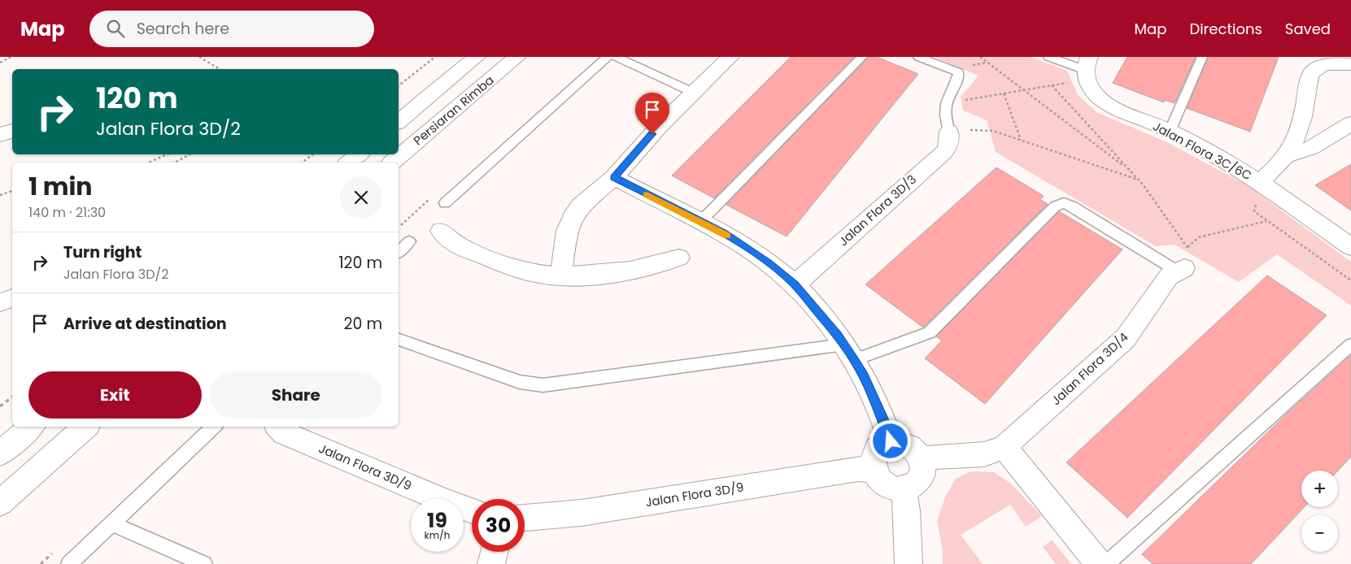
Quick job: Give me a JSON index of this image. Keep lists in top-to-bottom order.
{
  "streets": {
    "street": [
      "Persiaran Rimba",
      "Jalan Flora 3C/6C",
      "Jalan Flora 3D/3",
      "Jalan Flora 3D/4",
      "Jalan Flora 3D/9"
    ]
  },
  "page": {
    "header": "Map",
    "search": "Search here",
    "nav": ["Map", "Directions", "Saved"],
    "turn": ["120 m", "Jalan Flora 3D/2"],
    "heading": ["1 min", "140 m · 21:30"],
    "list": [
      {
        "name": "Turn right",
        "note": "Jalan Flora 3D/2",
        "value": "120 m"
      },
      {
        "name": "Arrive at destination",
        "value": "20 m"
      }
    ],
    "buttons": ["Exit", "Share"],
    "map_buttons": ["+", "−"],
    "speed": "19 km/h",
    "limit": "30"
  }
}
